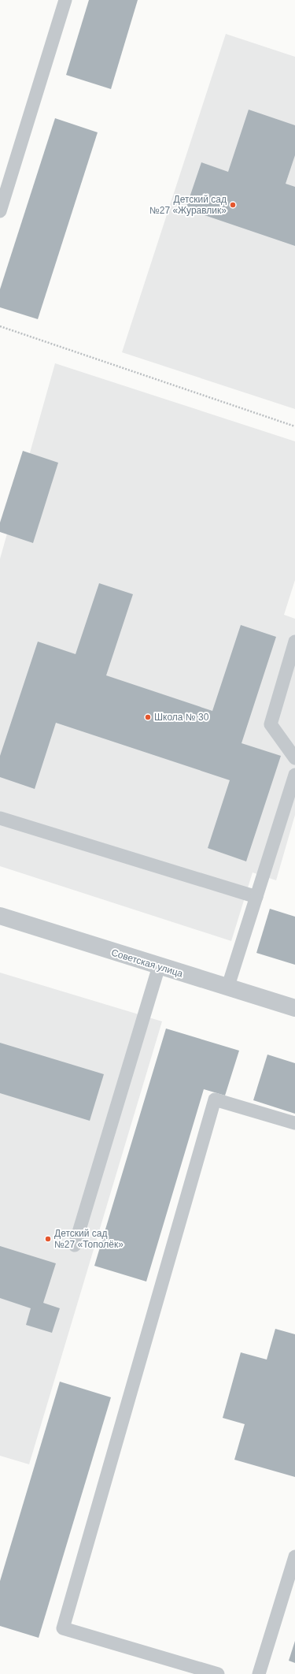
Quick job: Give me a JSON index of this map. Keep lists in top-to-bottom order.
{
  "streets": {
    "street": ["Советская улица"]
  },
  "places": ["Детский сад №27 «Журавлик»", "Школа № 30", "Детский сад №27 «Тополёк»"]
}
